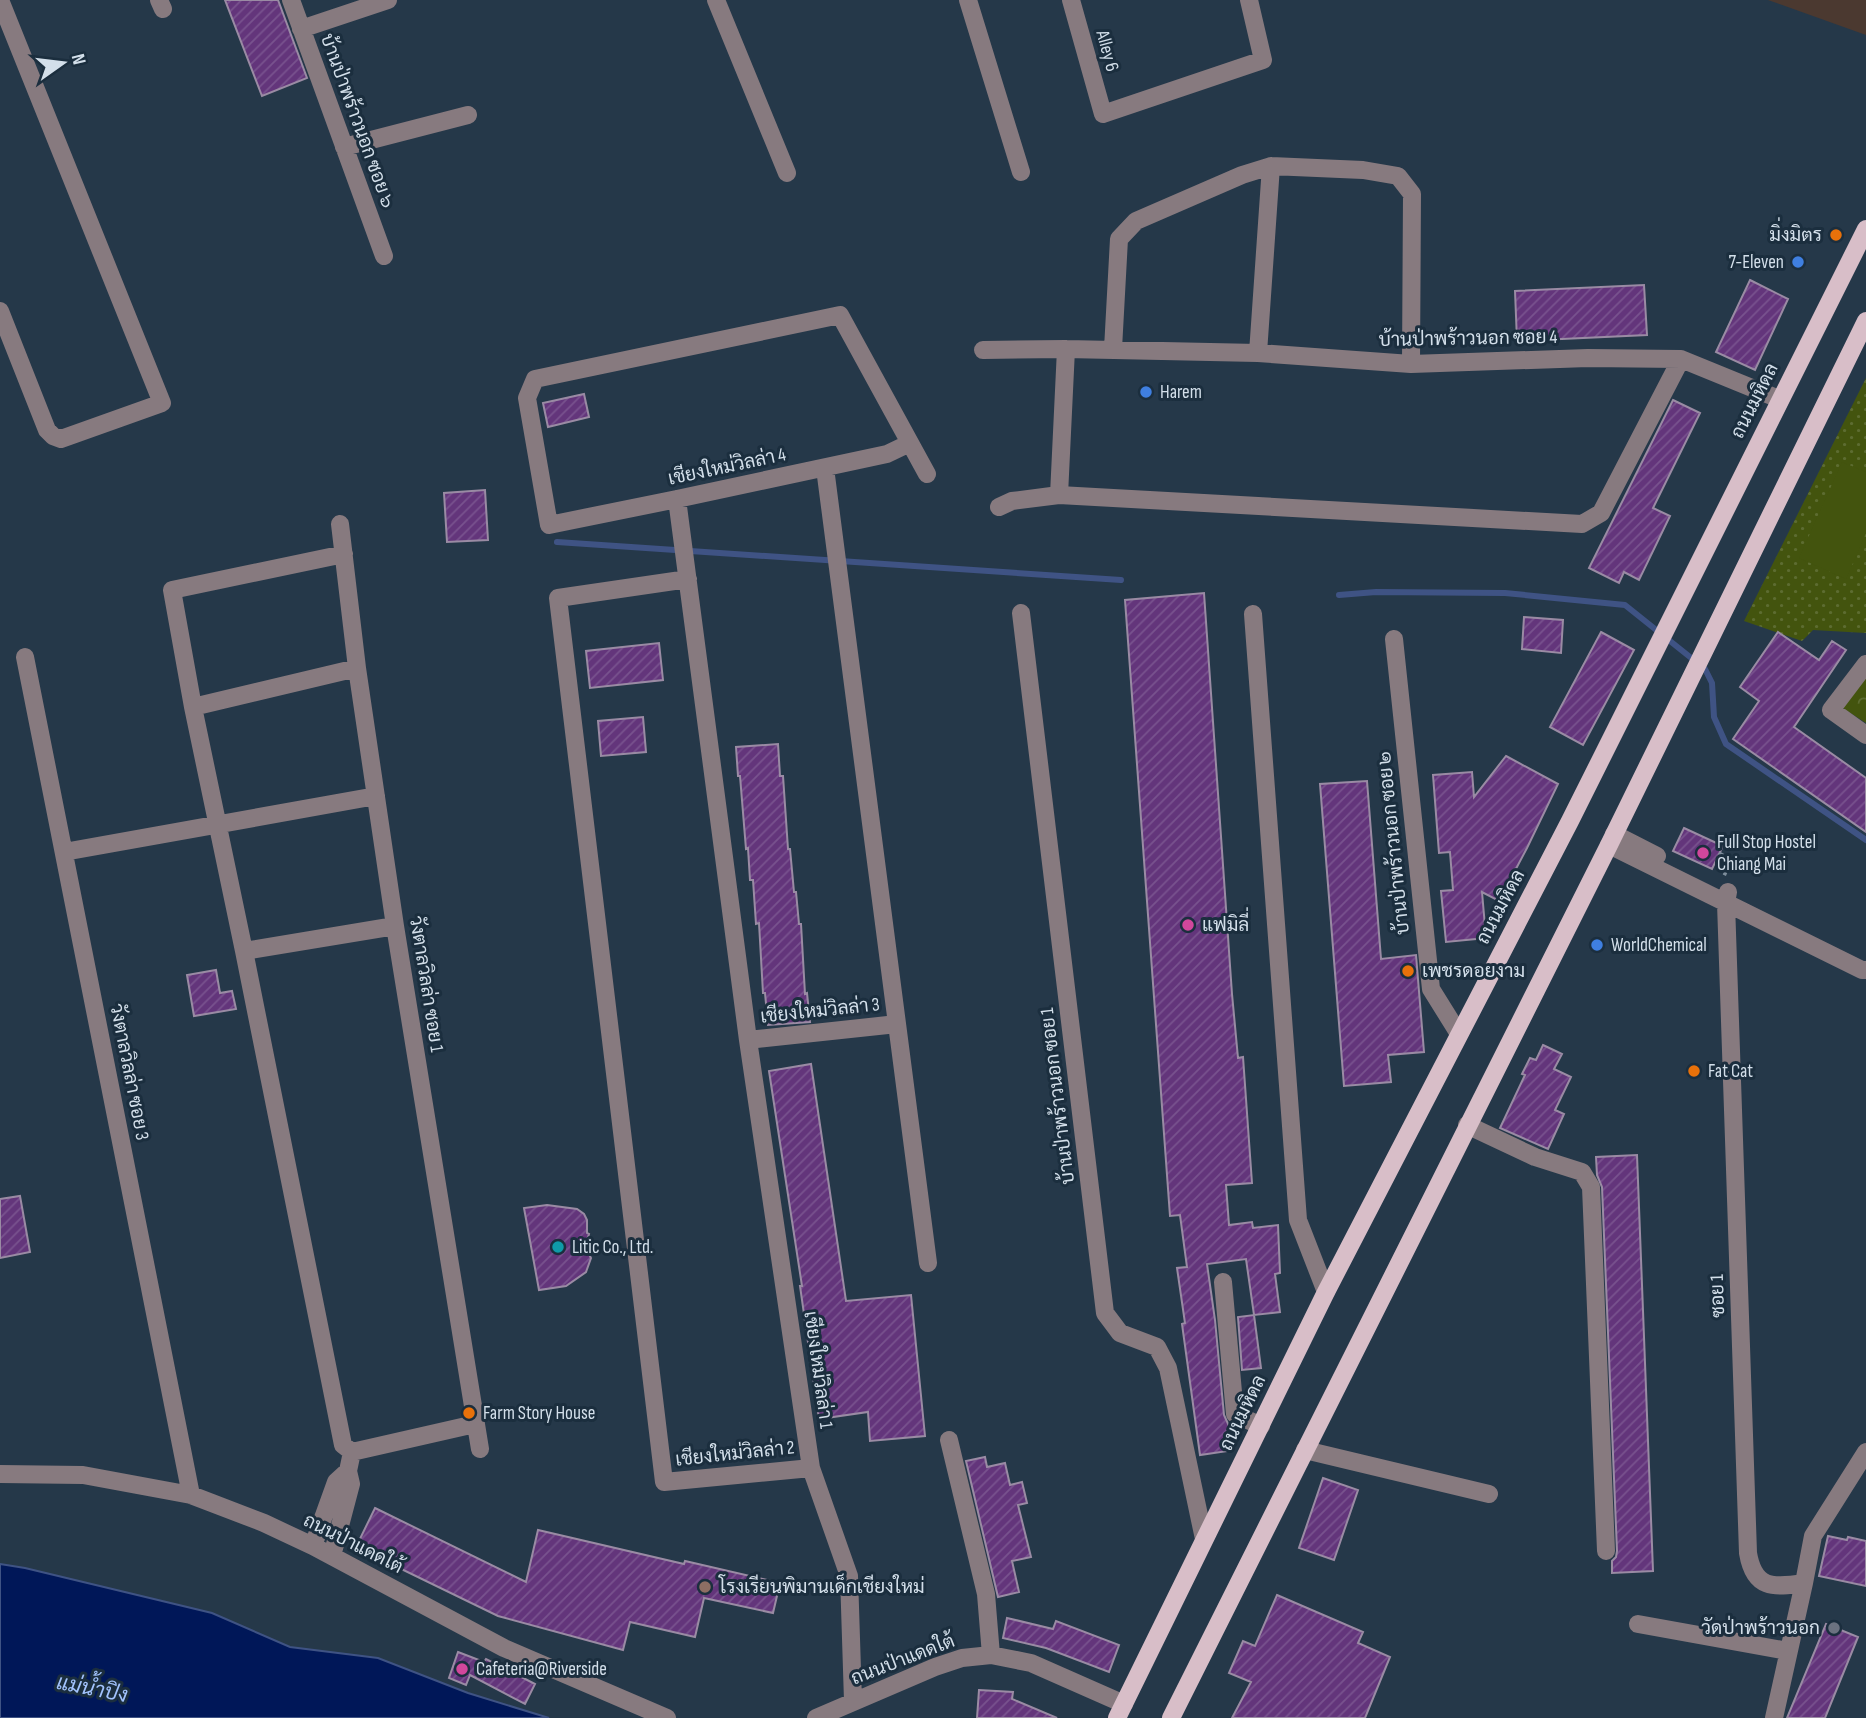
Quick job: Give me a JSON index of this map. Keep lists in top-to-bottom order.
{
  "streets": {
    "main road": ["ถนนมหิดล"],
    "street": [
      "Alley 6",
      "บ้านป่าพร้าวนอก ซอย ๖",
      "บ้านป่าพร้าวนอก ซอย 4",
      "เชียงใหม่วิลล่า 4",
      "บ้านป่าพร้าวนอก ซอย ๒",
      "วังตาลวิลล่า ซอย 1",
      "เชียงใหม่วิลล่า 3",
      "วังตาลวิลล่า ซอย 3",
      "บ้านป่าพร้าวนอก ซอย 1",
      "ซอย 1",
      "เชียงใหม่วิลล่า 1",
      "เชียงใหม่วิลล่า 2",
      "ถนนป่าแดดใต้"
    ]
  },
  "crossings": [
    ["บ้านป่าพร้าวนอก ซอย 4", "ถนนมหิดล"],
    ["ถนนมหิดล", "บ้านป่าพร้าวนอก ซอย ๒"],
    ["ถนนมหิดล", "บ้านป่าพร้าวนอก ซอย 1"],
    ["ถนนมหิดล", "ถนนป่าแดดใต้"],
    ["เชียงใหม่วิลล่า 4", "เชียงใหม่วิลล่า 1"],
    ["เชียงใหม่วิลล่า 3", "เชียงใหม่วิลล่า 1"],
    ["วังตาลวิลล่า ซอย 3", "ถนนป่าแดดใต้"],
    ["เชียงใหม่วิลล่า 1", "เชียงใหม่วิลล่า 2"],
    ["เชียงใหม่วิลล่า 1", "ถนนป่าแดดใต้"]
  ],
  "water": ["แม่น้ำปิง"],
  "places": [
    "มิ่งมิตร",
    "7-Eleven",
    "Harem",
    "Full Stop Hostel Chiang Mai",
    "แฟมิลี่",
    "WorldChemical",
    "เพชรดอยงาม",
    "Fat Cat",
    "Litic Co., Ltd.",
    "Farm Story House",
    "โรงเรียนพิมานเด็กเชียงใหม่",
    "วัดป่าพร้าวนอก",
    "Cafeteria@Riverside"
  ],
  "north": "right"
}
